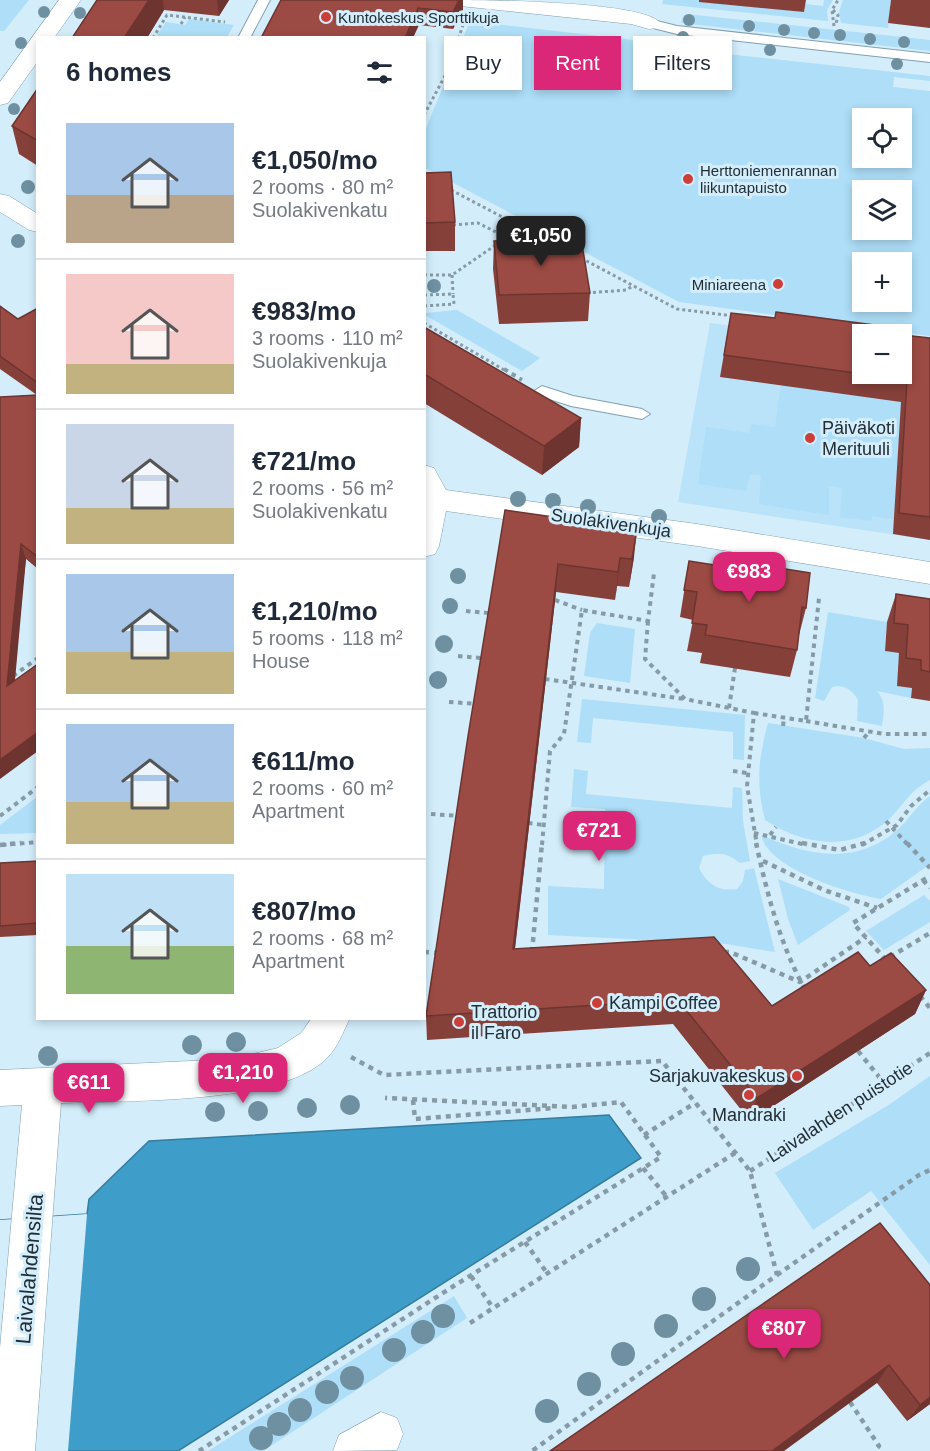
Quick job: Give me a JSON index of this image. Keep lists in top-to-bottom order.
{
  "streets": {
    "street": ["Suolakivenkuja", "Laivalahdensilta"],
    "path": ["Laivalahden puistotie"]
  },
  "places": [
    "Kuntokeskus Sporttikuja",
    "Herttoniemenrannan liikuntapuisto",
    "Miniareena",
    "Päiväkoti Merituuli",
    "Kampi Coffee",
    "Trattorio il Faro",
    "Sarjakuvakeskus",
    "Mandraki"
  ],
  "page": {
    "chip": ["Buy", "Rent", "Filters"],
    "heading": "6 homes",
    "map_buttons": ["+", "−"],
    "list": [
      {
        "name": "€1,050/mo",
        "note": "2 rooms · 80 m² · Suolakivenkatu"
      },
      {
        "name": "€983/mo",
        "note": "3 rooms · 110 m² · Suolakivenkuja"
      },
      {
        "name": "€721/mo",
        "note": "2 rooms · 56 m² · Suolakivenkatu"
      },
      {
        "name": "€1,210/mo",
        "note": "5 rooms · 118 m² · House"
      },
      {
        "name": "€611/mo",
        "note": "2 rooms · 60 m² · Apartment"
      },
      {
        "name": "€807/mo",
        "note": "2 rooms · 68 m² · Apartment"
      }
    ],
    "price": [
      "€1,050",
      "€983",
      "€721",
      "€1,210",
      "€611",
      "€807"
    ]
  }
}
